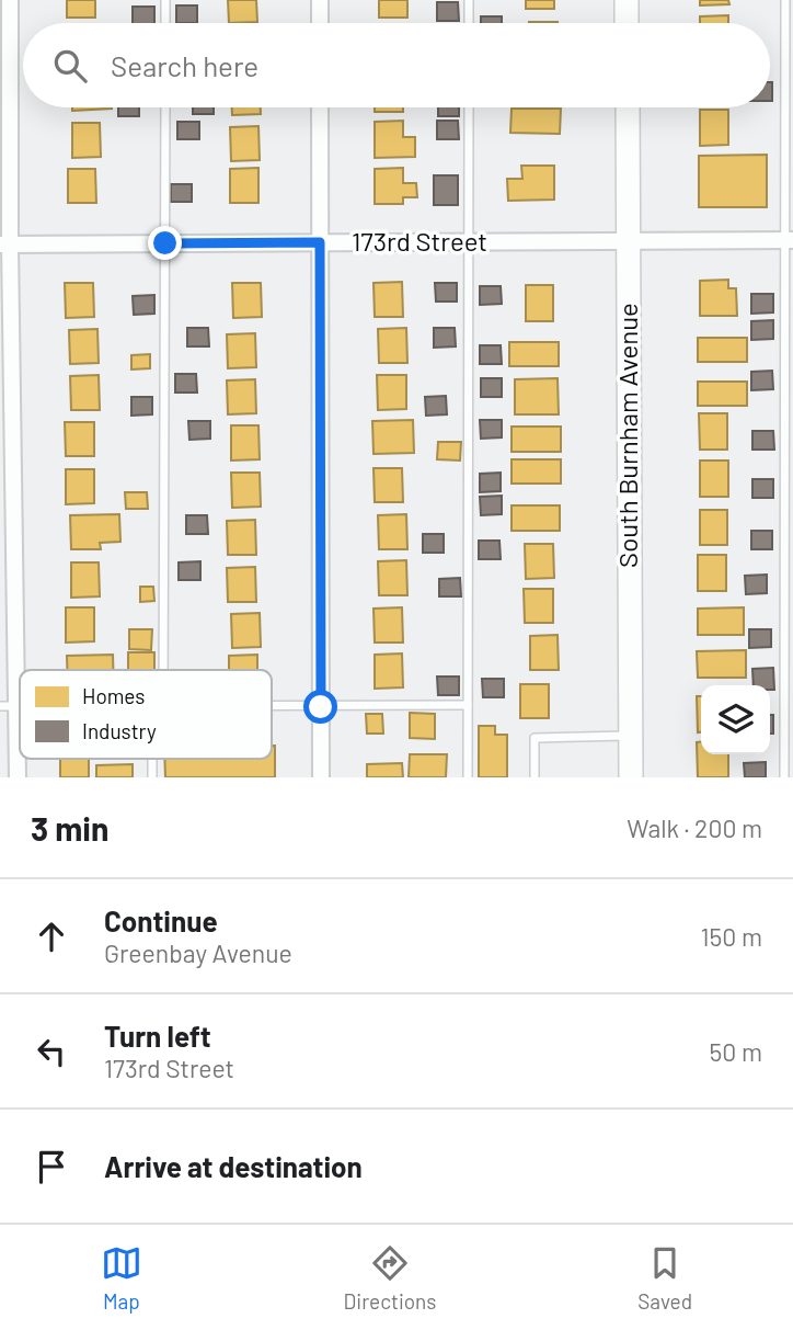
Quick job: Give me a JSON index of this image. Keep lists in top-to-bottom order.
{
  "streets": {
    "main road": ["South Burnham Avenue"],
    "street": ["173rd Street"]
  },
  "crossings": [
    ["173rd Street", "South Burnham Avenue"]
  ],
  "legend": ["Homes", "Industry"],
  "page": {
    "search": "Search here",
    "heading": ["3 min", "Walk · 200 m"],
    "list": [
      ["Continue", "Greenbay Avenue", "150 m"],
      ["Turn left", "173rd Street", "50 m"],
      "Arrive at destination"
    ],
    "nav": ["Map", "Directions", "Saved"]
  }
}
